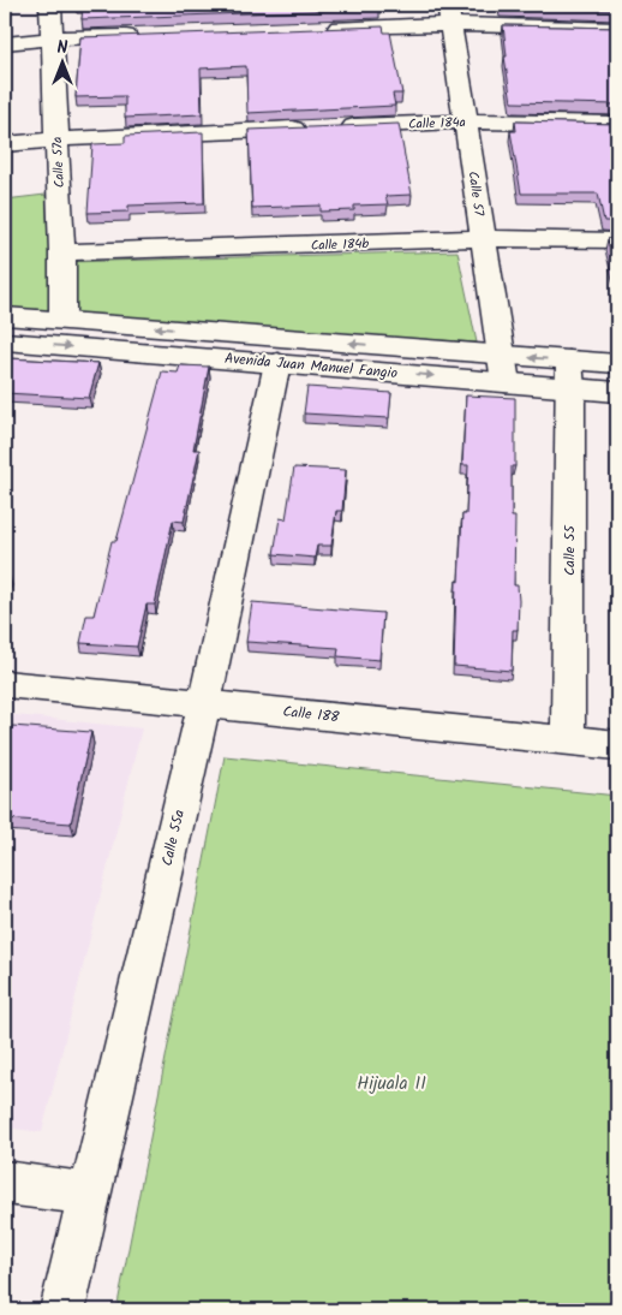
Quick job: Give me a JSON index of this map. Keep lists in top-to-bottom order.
{
  "streets": {
    "street": [
      "Calle 184a",
      "Calle 57a",
      "Calle 57",
      "Calle 184b",
      "Avenida Juan Manuel Fangio",
      "Calle 55",
      "Calle 188",
      "Calle 55a"
    ]
  },
  "crossings": [
    ["Calle 184a", "Calle 57"],
    ["Calle 57a", "Calle 184b"],
    ["Calle 57a", "Avenida Juan Manuel Fangio"],
    ["Calle 57", "Calle 184b"],
    ["Calle 57", "Avenida Juan Manuel Fangio"],
    ["Avenida Juan Manuel Fangio", "Calle 55"],
    ["Avenida Juan Manuel Fangio", "Calle 55a"],
    ["Calle 55", "Calle 188"],
    ["Calle 188", "Calle 55a"]
  ],
  "parks": ["Hijuala II"],
  "north": "top"
}
